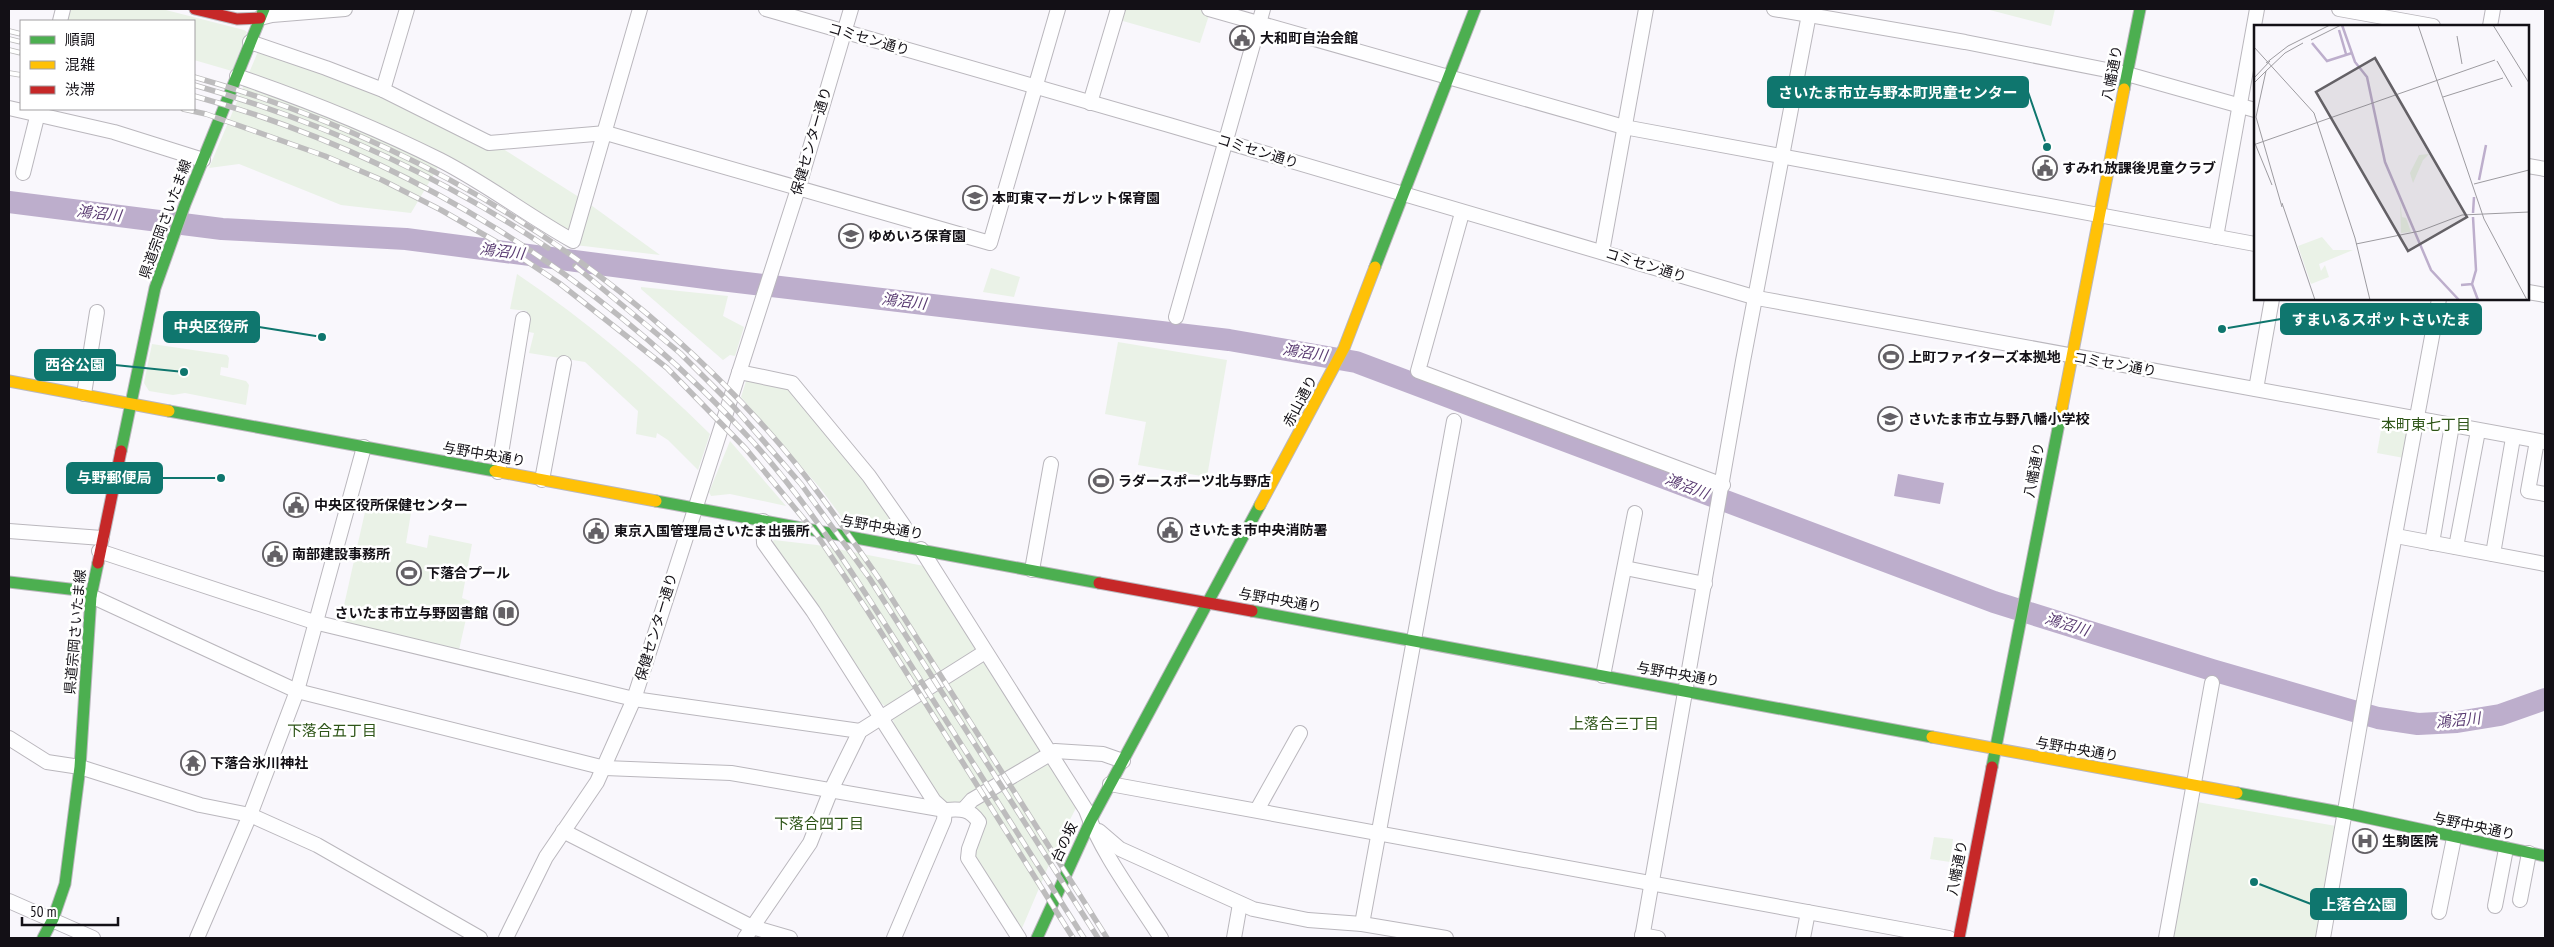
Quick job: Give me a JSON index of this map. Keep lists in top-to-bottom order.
{
  "streets": {
    "street": [
      "コミセン通り",
      "八幡通り",
      "保健センター通り",
      "県道宗岡さいたま線",
      "赤山通り",
      "与野中央通り",
      "台の坂"
    ]
  },
  "crossings": [
    ["コミセン通り", "八幡通り"],
    ["コミセン通り", "保健センター通り"],
    ["コミセン通り", "赤山通り"],
    ["八幡通り", "与野中央通り"],
    ["保健センター通り", "与野中央通り"],
    ["県道宗岡さいたま線", "与野中央通り"],
    ["赤山通り", "与野中央通り"],
    ["赤山通り", "台の坂"]
  ],
  "districts": [
    "本町東七丁目",
    "上落合三丁目",
    "下落合五丁目",
    "下落合四丁目"
  ],
  "water": ["鴻沼川"],
  "places": {
    "public building": [
      "大和町自治会館",
      "すみれ放課後児童クラブ",
      "中央区役所保健センター",
      "さいたま市中央消防署",
      "東京入国管理局さいたま出張所",
      "南部建設事務所"
    ],
    "other": [
      "さいたま市立与野本町児童センター",
      "すまいるスポットさいたま",
      "中央区役所",
      "西谷公園",
      "与野郵便局",
      "上落合公園"
    ],
    "school or university": ["本町東マーガレット保育園", "ゆめいろ保育園", "さいたま市立与野八幡小学校"],
    "sports": ["上町ファイターズ本拠地", "ラダースポーツ北与野店", "下落合プール"],
    "library": ["さいたま市立与野図書館"],
    "temple": ["下落合氷川神社"],
    "hospital": ["生駒医院"]
  },
  "legend": ["順調", "混雑", "渋滞"],
  "scale_bar": "50 m"
}
